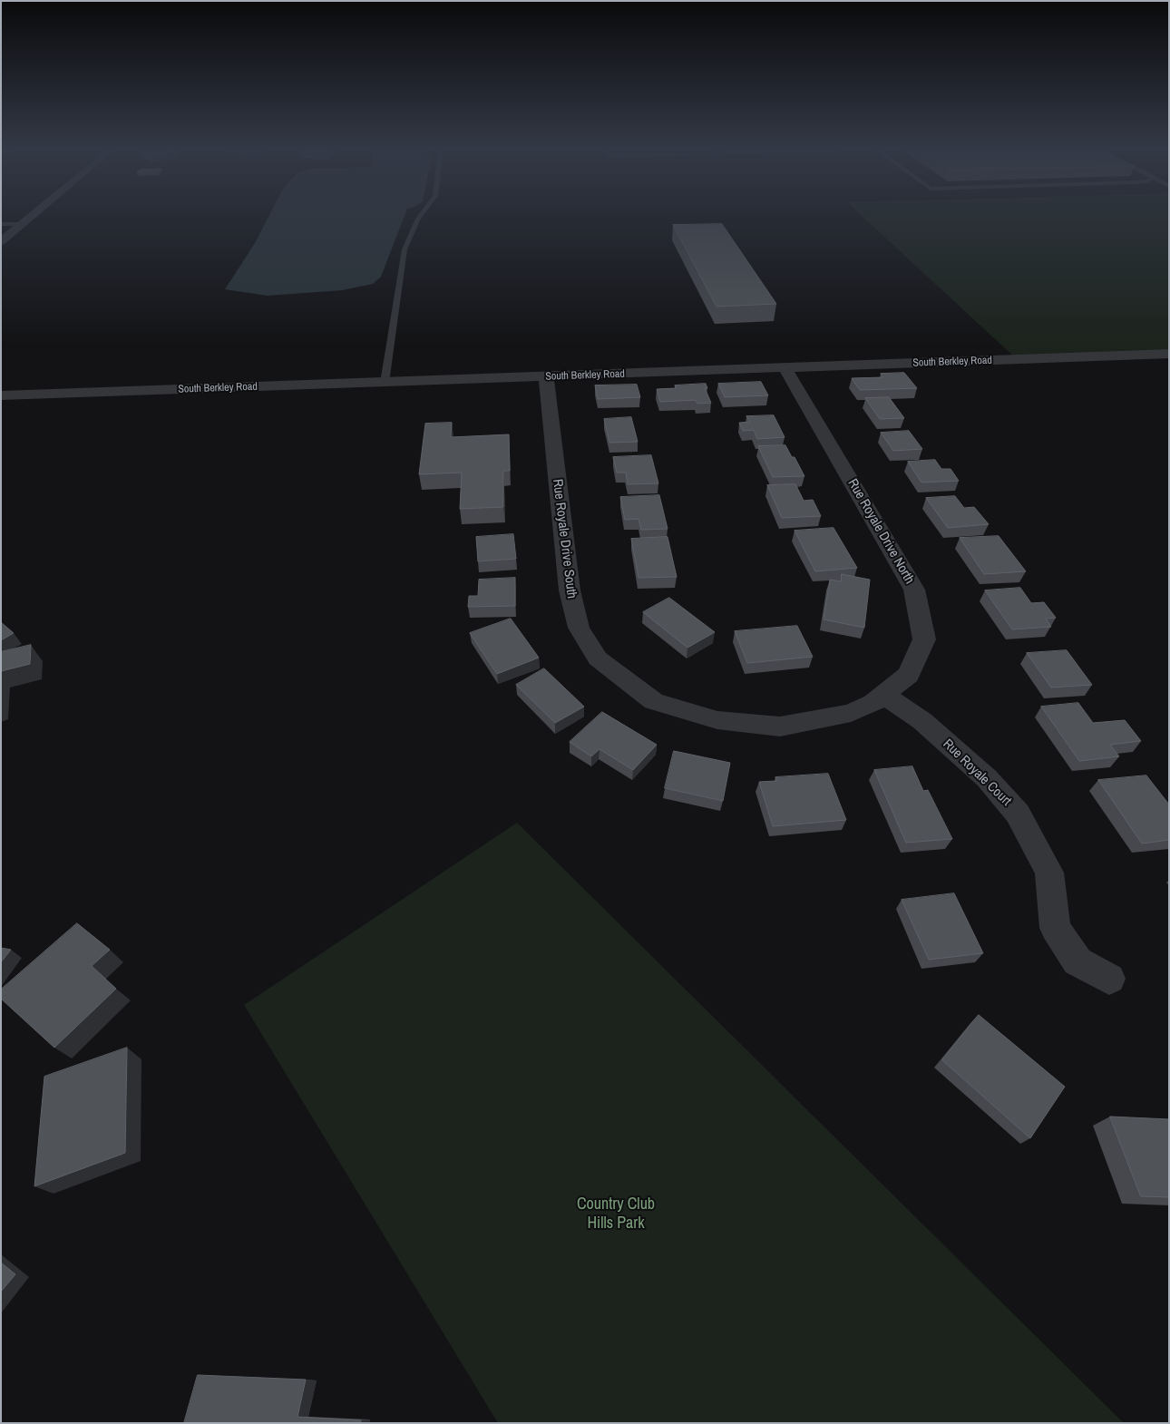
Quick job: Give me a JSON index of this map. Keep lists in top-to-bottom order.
{
  "streets": {
    "street": [
      "South Berkley Road",
      "Rue Royale Drive North",
      "Rue Royale Drive South",
      "Rue Royale Court"
    ]
  },
  "crossings": [
    ["South Berkley Road", "Rue Royale Drive North"],
    ["South Berkley Road", "Rue Royale Drive South"],
    ["Rue Royale Drive North", "Rue Royale Drive South"],
    ["Rue Royale Drive North", "Rue Royale Court"]
  ],
  "parks": ["Country Club Hills Park"]
}
